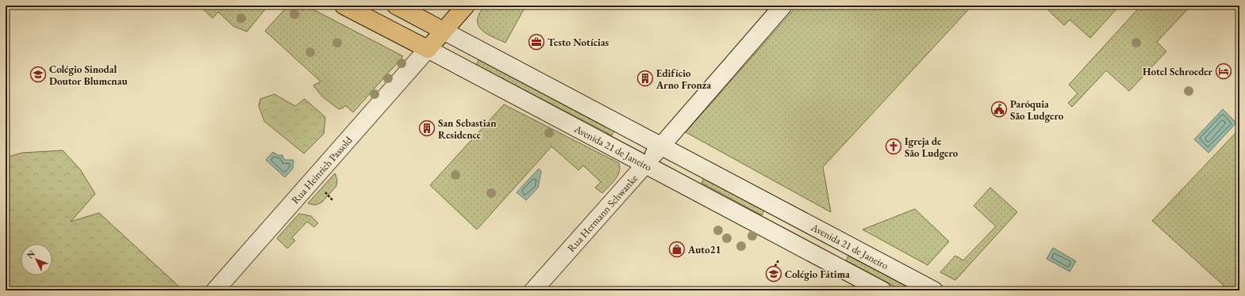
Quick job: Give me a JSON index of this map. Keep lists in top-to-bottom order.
{
  "streets": {
    "main road": ["Avenida 21 de Janeiro", "Rua Heinrich Passold", "Rua Hermann Schwanke"]
  },
  "crossings": [
    ["Avenida 21 de Janeiro", "Rua Heinrich Passold"],
    ["Avenida 21 de Janeiro", "Rua Hermann Schwanke"]
  ],
  "places": {
    "office": ["Testo Notícias"],
    "hotel": ["Hotel Schroeder"],
    "school or university": ["Colégio Sinodal Doutor Blumenau", "Colégio Fátima"],
    "building": ["Edifício Arno Fronza", "San Sebastian Residence"],
    "public building": ["Paróquia São Ludgero"],
    "church": ["Igreja de São Ludgero"],
    "shop": ["Auto21"]
  },
  "north": "top left"
}
